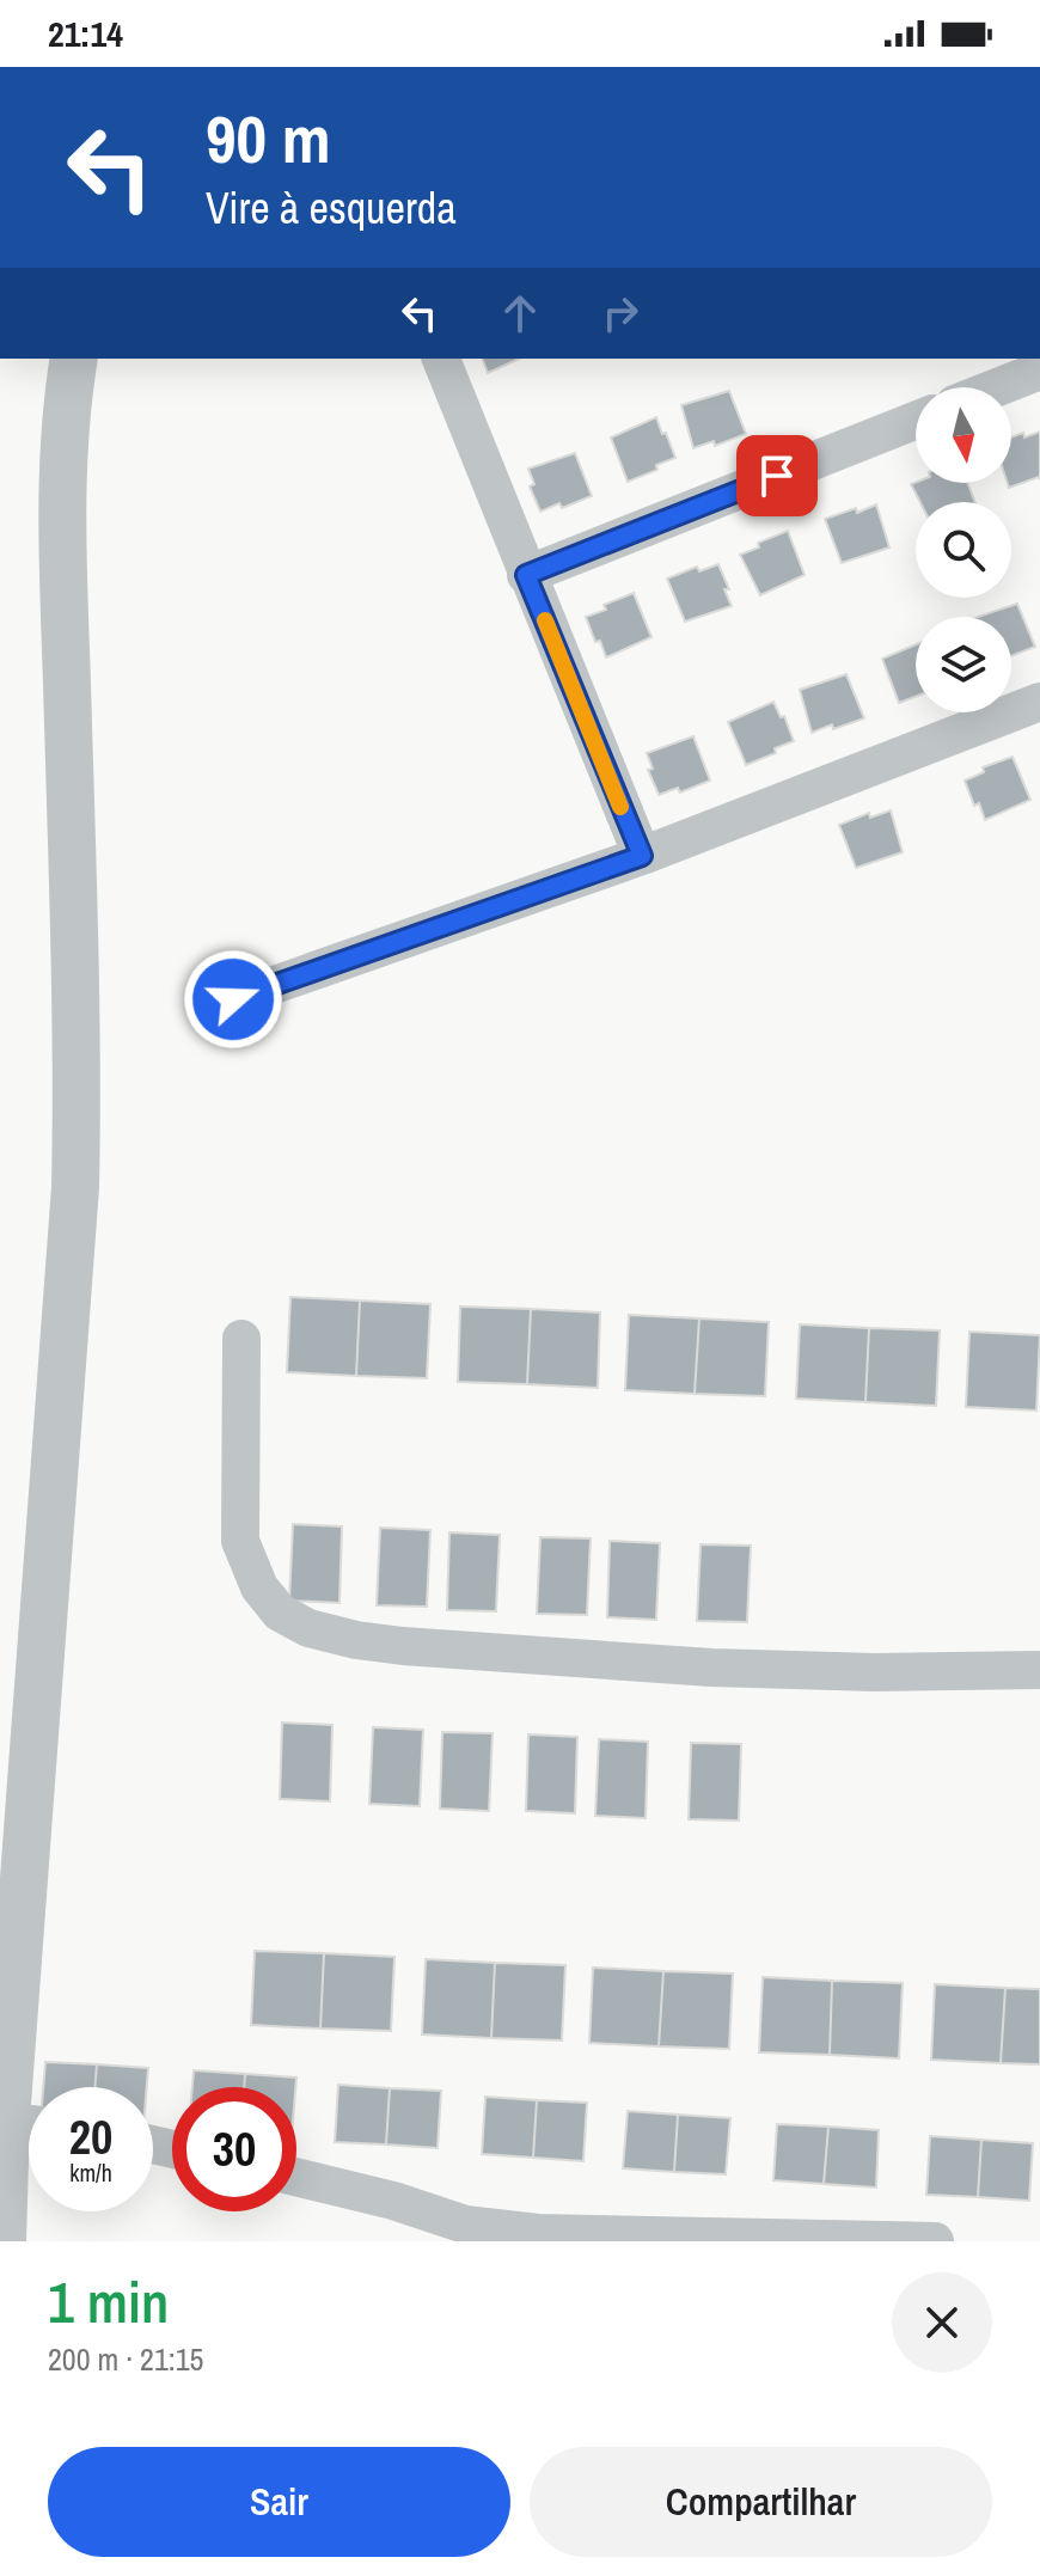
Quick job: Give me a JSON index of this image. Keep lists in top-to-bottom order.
{
  "north": "bottom",
  "page": {
    "status": "21:14",
    "turn": ["90 m", "Vire à esquerda"],
    "speed": "20 km/h",
    "limit": "30",
    "heading": ["1 min", "200 m · 21:15"],
    "buttons": ["Sair", "Compartilhar"]
  }
}
